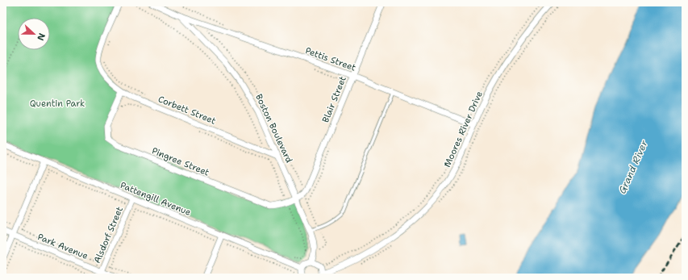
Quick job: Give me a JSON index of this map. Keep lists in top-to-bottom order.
{
  "streets": {
    "street": [
      "Pettis Street",
      "Blair Street",
      "Corbett Street",
      "Boston Boulevard",
      "Moores River Drive",
      "Pingree Street",
      "Pattengill Avenue",
      "Alsdorf Street",
      "Park Avenue"
    ]
  },
  "crossings": [
    ["Pettis Street", "Blair Street"],
    ["Pettis Street", "Boston Boulevard"],
    ["Pettis Street", "Moores River Drive"],
    ["Blair Street", "Boston Boulevard"],
    ["Blair Street", "Pingree Street"],
    ["Corbett Street", "Boston Boulevard"],
    ["Corbett Street", "Pingree Street"],
    ["Boston Boulevard", "Pingree Street"],
    ["Pattengill Avenue", "Alsdorf Street"],
    ["Alsdorf Street", "Park Avenue"]
  ],
  "water": ["Grand River"],
  "parks": ["Quentin Park"],
  "north": "right"
}
